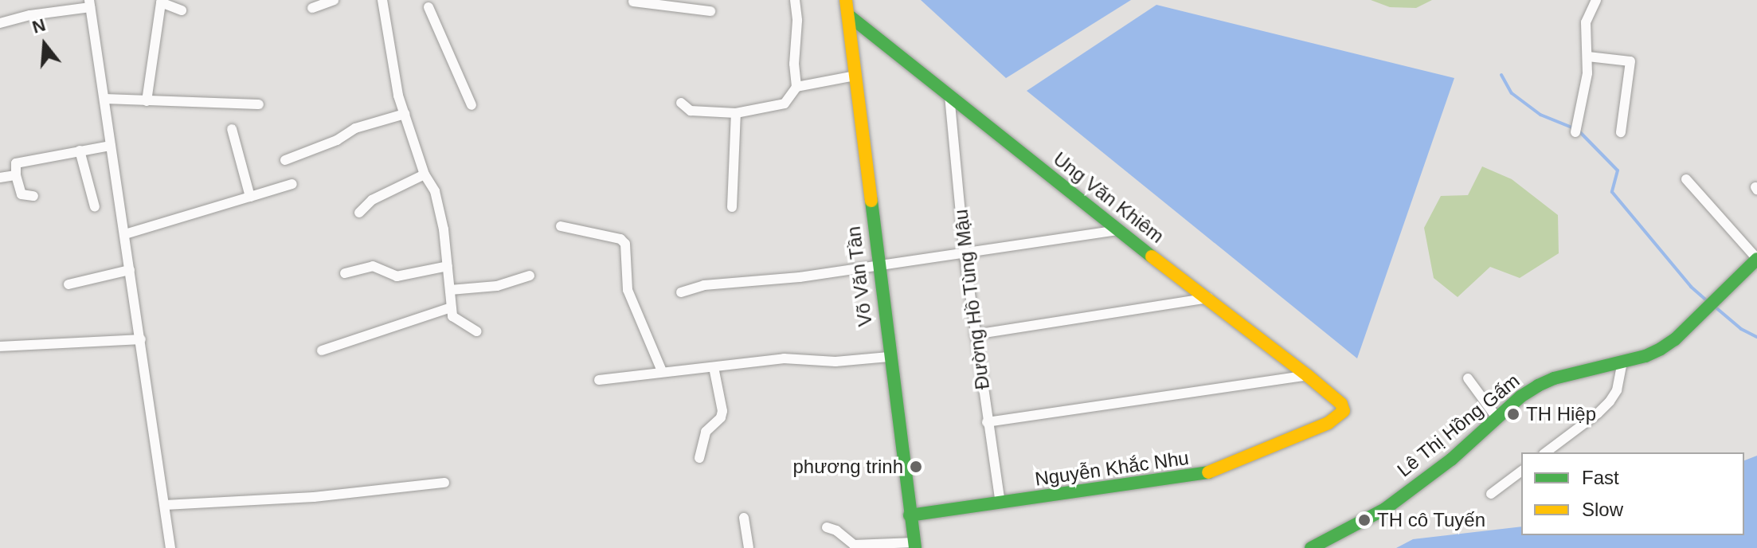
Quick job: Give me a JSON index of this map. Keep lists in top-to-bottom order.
{
  "streets": {
    "street": [
      "Ung Văn Khiêm",
      "Võ Văn Tần",
      "Đường Hồ Tùng Mậu",
      "Lê Thị Hồng Gấm",
      "Nguyễn Khắc Nhu"
    ]
  },
  "crossings": [
    ["Ung Văn Khiêm", "Võ Văn Tần"],
    ["Ung Văn Khiêm", "Đường Hồ Tùng Mậu"],
    ["Ung Văn Khiêm", "Nguyễn Khắc Nhu"],
    ["Võ Văn Tần", "Nguyễn Khắc Nhu"],
    ["Đường Hồ Tùng Mậu", "Nguyễn Khắc Nhu"]
  ],
  "places": ["TH Hiệp", "phương trinh", "TH cô Tuyến"],
  "legend": ["Fast", "Slow"],
  "north": "top"
}
